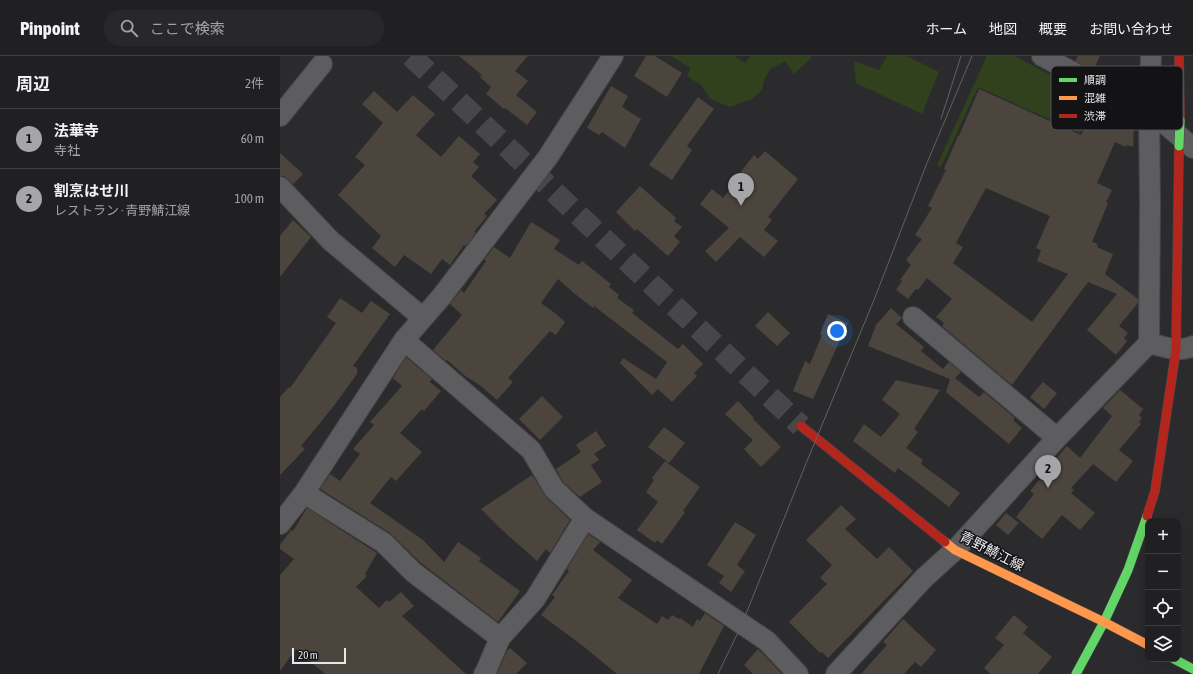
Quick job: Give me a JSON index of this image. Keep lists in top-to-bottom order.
{
  "streets": {
    "street": ["青野鯖江線"]
  },
  "legend": ["順調", "混雑", "渋滞"],
  "scale_bar": "20 m",
  "page": {
    "header": "Pinpoint",
    "search": "ここで検索",
    "nav": [
      "ホーム",
      "地図",
      "概要",
      "お問い合わせ"
    ],
    "heading": ["周辺", "2件"],
    "list": [
      {
        "mark": "1",
        "name": "法華寺",
        "note": "寺社",
        "value": "60 m"
      },
      {
        "mark": "2",
        "name": "割烹はせ川",
        "note": "レストラン · 青野鯖江線",
        "value": "100 m"
      }
    ],
    "pins": ["1", "2"],
    "map_buttons": ["+", "−"],
    "scale": "20 m"
  }
}
